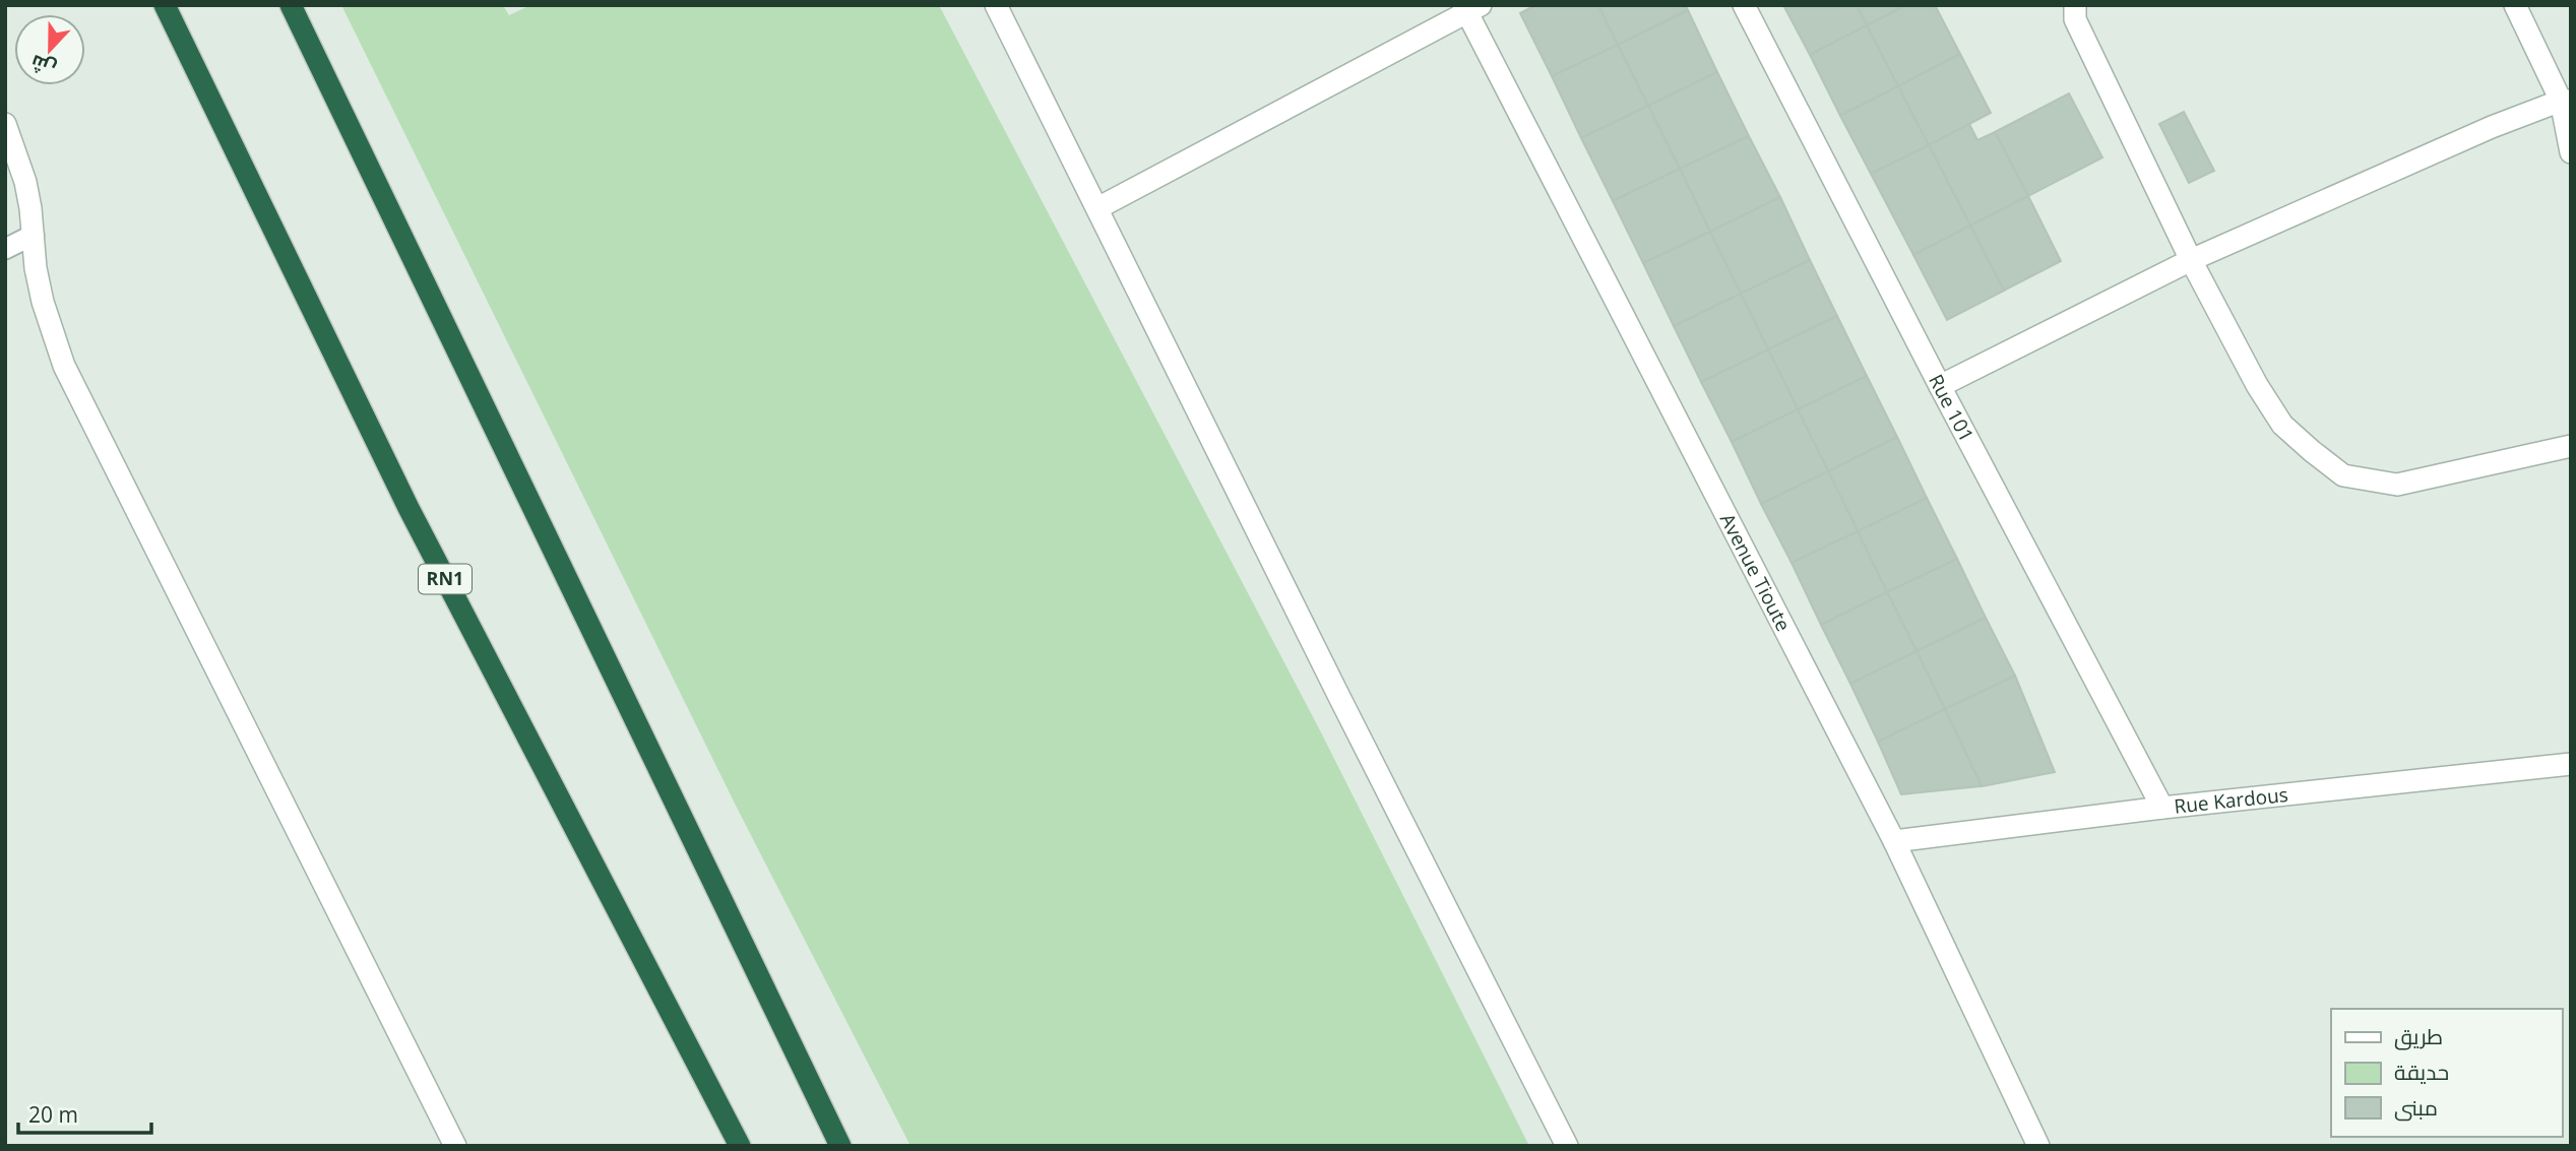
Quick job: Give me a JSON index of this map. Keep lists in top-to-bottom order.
{
  "streets": {
    "highway": ["RN1"],
    "street": ["Rue 101", "Avenue Tioute", "Rue Kardous"]
  },
  "crossings": [
    ["Rue 101", "Rue Kardous"],
    ["Avenue Tioute", "Rue Kardous"]
  ],
  "legend": ["طريق", "حديقة", "مبنى"],
  "scale_bar": "20 m",
  "north": "bottom"
}
